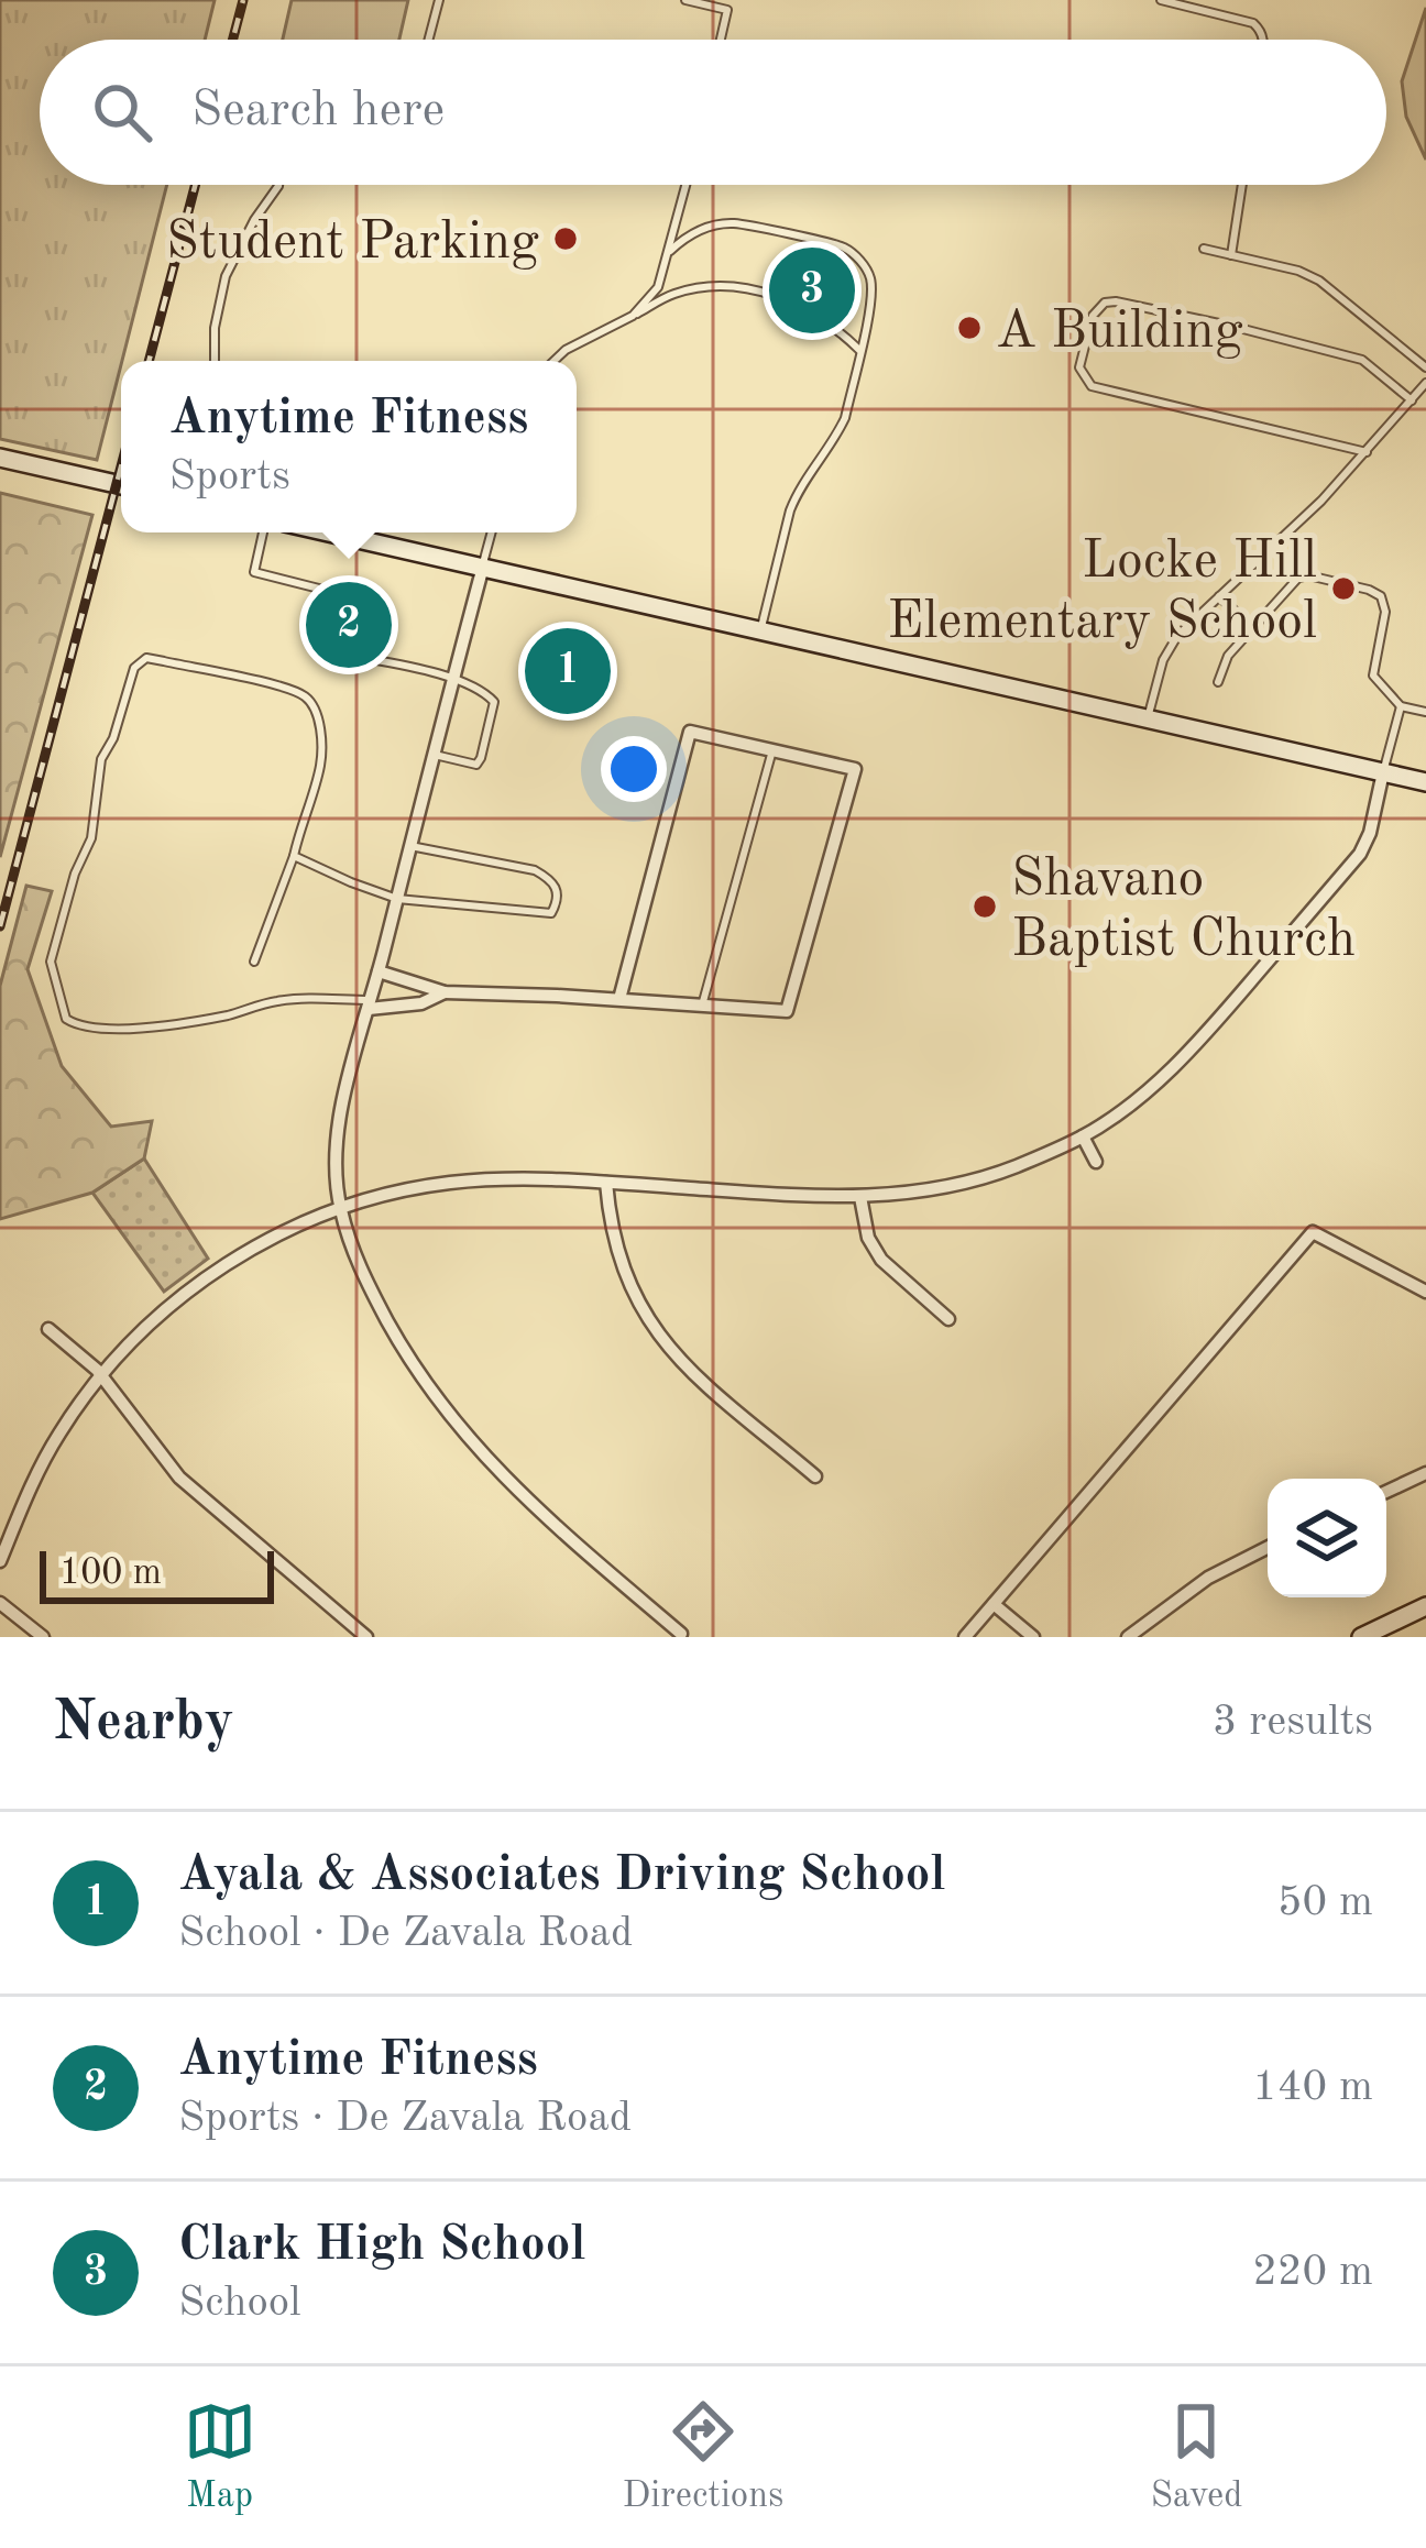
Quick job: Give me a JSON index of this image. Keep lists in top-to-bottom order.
{
  "places": [
    "Student Parking",
    "A Building",
    "Locke Hill Elementary School",
    "Shavano Baptist Church"
  ],
  "scale_bar": "100 m",
  "page": {
    "search": "Search here",
    "pins": ["3", "2", "1"],
    "popup": ["Anytime Fitness", "Sports"],
    "scale": "100 m",
    "heading": ["Nearby", "3 results"],
    "list": [
      {
        "mark": "1",
        "name": "Ayala & Associates Driving School",
        "note": "School · De Zavala Road",
        "value": "50 m"
      },
      {
        "mark": "2",
        "name": "Anytime Fitness",
        "note": "Sports · De Zavala Road",
        "value": "140 m"
      },
      {
        "mark": "3",
        "name": "Clark High School",
        "note": "School",
        "value": "220 m"
      }
    ],
    "nav": ["Map", "Directions", "Saved"]
  }
}
